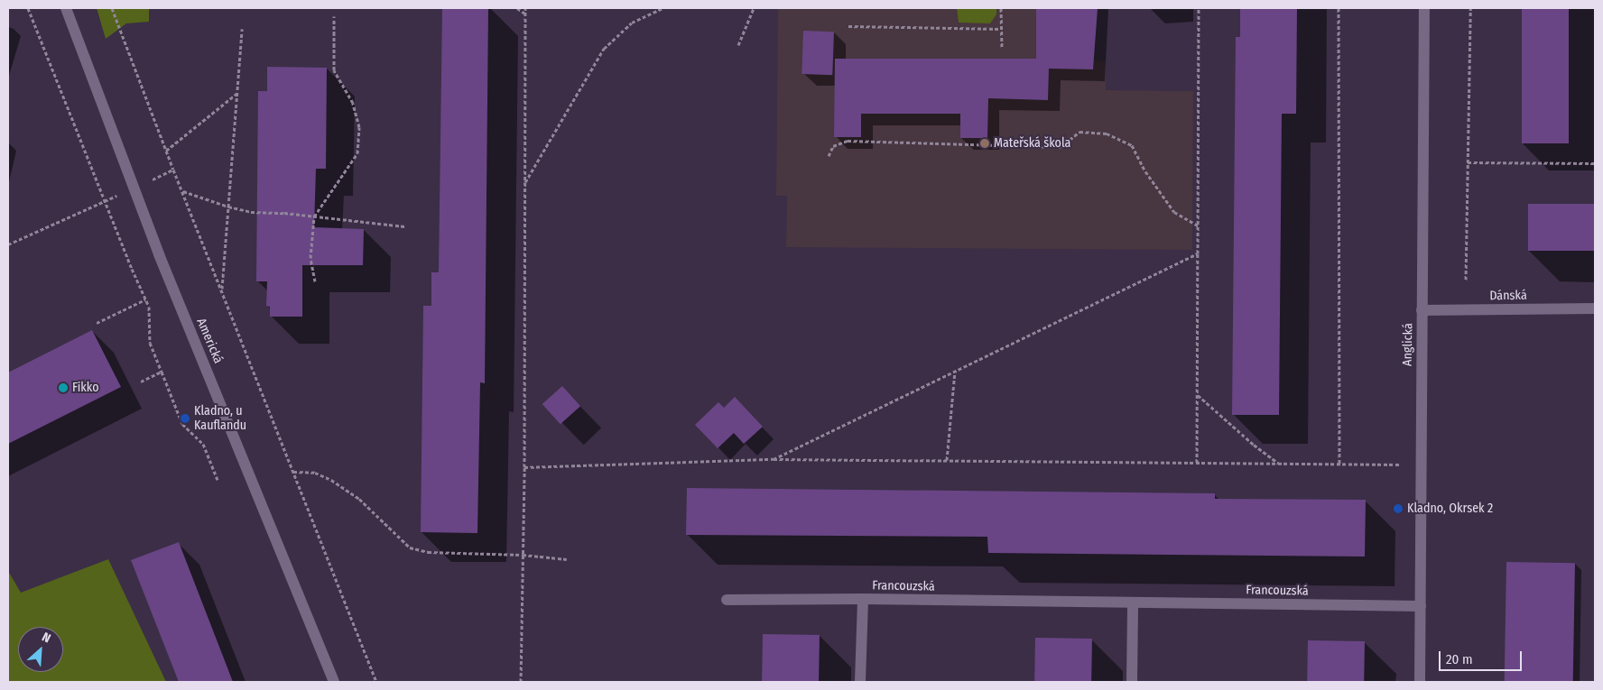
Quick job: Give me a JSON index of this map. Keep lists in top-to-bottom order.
{
  "streets": {
    "street": [
      "Dánská",
      "Americká",
      "Anglická",
      "Francouzská"
    ]
  },
  "crossings": [
    ["Dánská", "Anglická"],
    ["Anglická", "Francouzská"]
  ],
  "places": [
    "Mateřská škola",
    "Fikko",
    "Kladno, u Kauflandu",
    "Kladno, Okrsek 2"
  ],
  "scale_bar": "20 m",
  "north": "top right"
}
